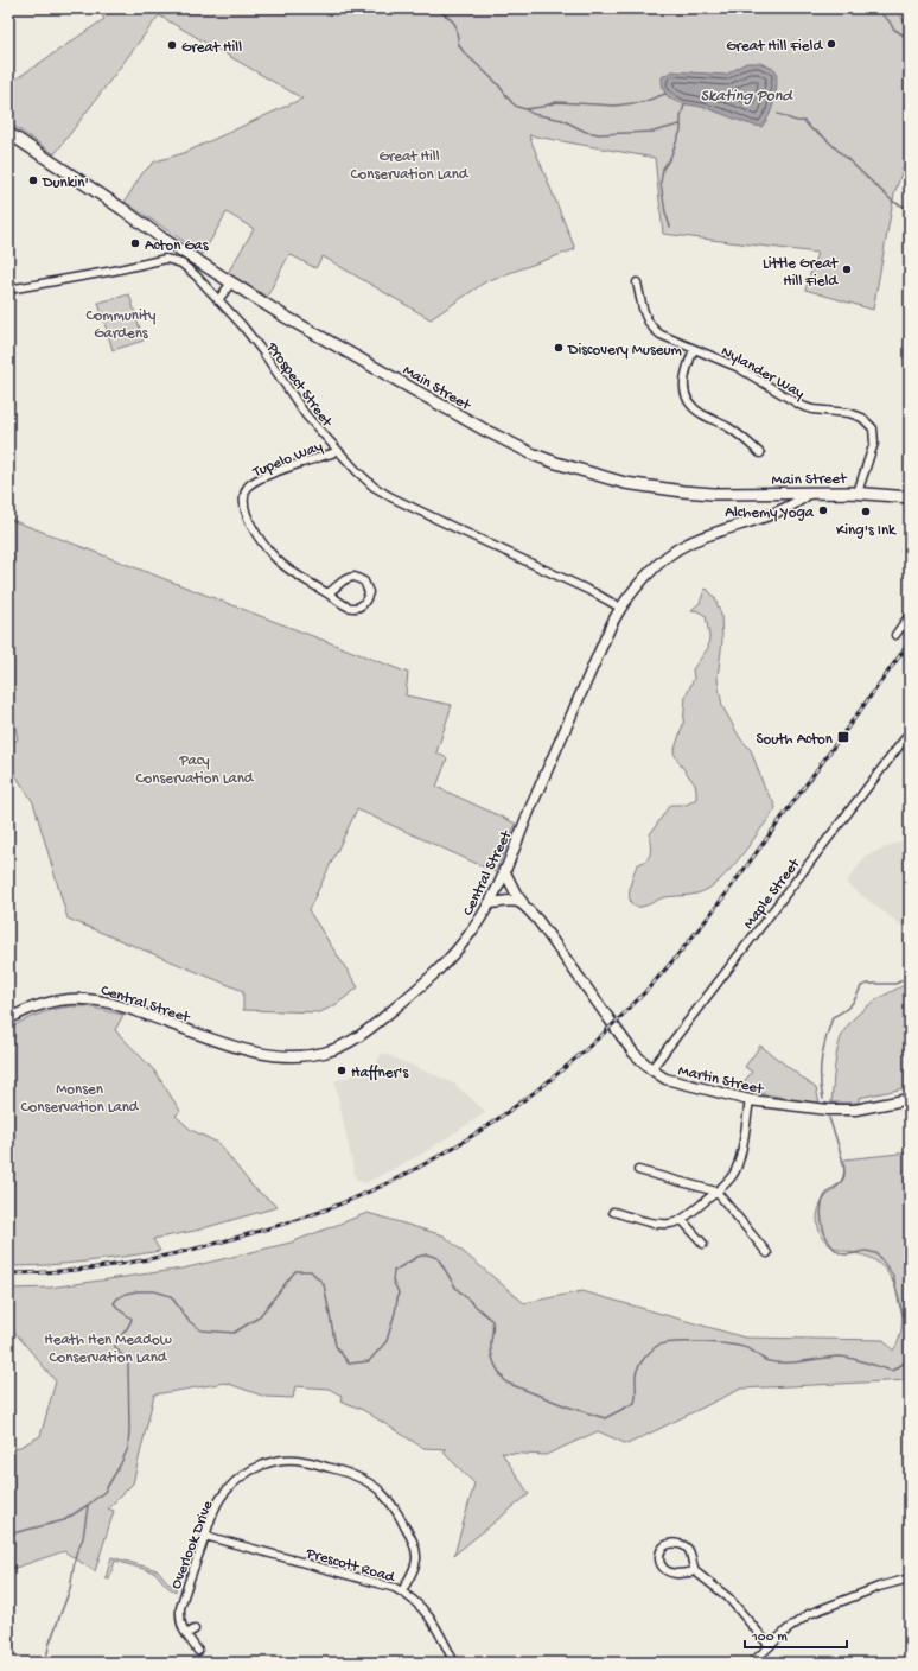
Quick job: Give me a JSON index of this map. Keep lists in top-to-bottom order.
{
  "streets": {
    "main road": ["Main Street"],
    "street": [
      "Nylander Way",
      "Prospect Street",
      "Tupelo Way",
      "Central Street",
      "Maple Street",
      "Martin Street",
      "Overlook Drive",
      "Prescott Road"
    ]
  },
  "crossings": [
    ["Nylander Way", "Main Street"],
    ["Prospect Street", "Tupelo Way"],
    ["Prospect Street", "Central Street"],
    ["Main Street", "Central Street"],
    ["Central Street", "Martin Street"],
    ["Maple Street", "Martin Street"],
    ["Overlook Drive", "Prescott Road"]
  ],
  "water": ["Skating Pond"],
  "parks": [
    "Great Hill Conservation Land",
    "Community Gardens",
    "Pacy Conservation Land",
    "Monsen Conservation Land",
    "Heath Hen Meadow Conservation Land"
  ],
  "places": {
    "other": [
      "Great Hill Field",
      "Great Hill",
      "Dunkin'",
      "Acton Gas",
      "Little Great Hill Field",
      "Discovery Museum",
      "Alchemy Yoga",
      "King's Ink",
      "Haffner's"
    ],
    "transit": ["South Acton"]
  },
  "scale_bar": "100 m"
}
